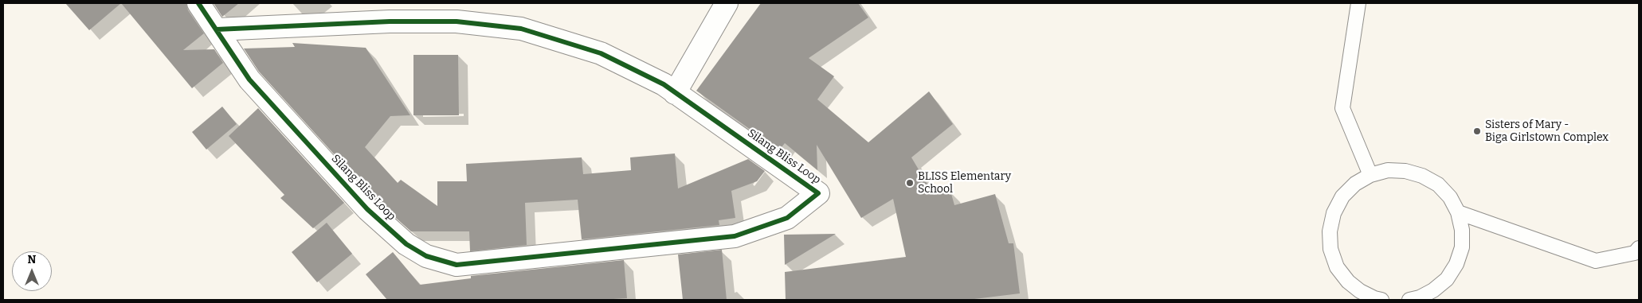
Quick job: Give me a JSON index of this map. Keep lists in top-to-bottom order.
{
  "streets": {
    "street": ["Silang Bliss Loop"]
  },
  "places": ["Sisters of Mary - Biga Girlstown Complex", "BLISS Elementary School"],
  "north": "top"
}
